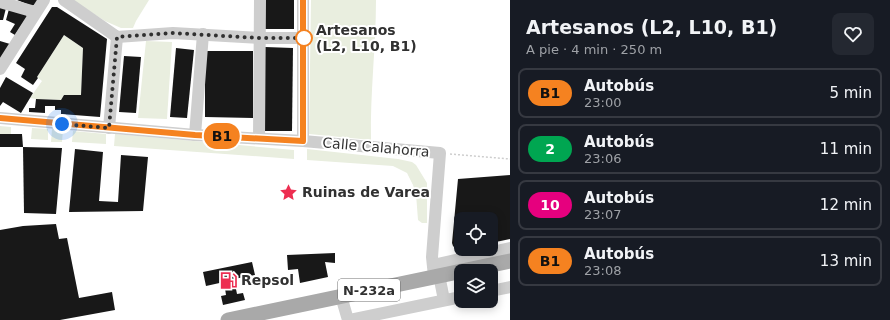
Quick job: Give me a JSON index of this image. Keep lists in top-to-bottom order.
{
  "streets": {
    "main road": ["N-232a"],
    "street": ["Calle Calahorra"]
  },
  "places": {
    "other": ["Artesanos (L2, L10, B1)"],
    "place": ["Ruinas de Varea"],
    "fuel station": ["Repsol"]
  },
  "lines": ["bus line B1"],
  "page": {
    "on_map": "B1",
    "heading": ["Artesanos (L2, L10, B1)", "A pie · 4 min · 250 m"],
    "list": [
      {
        "mark": "B1",
        "name": "Autobús",
        "note": "23:00",
        "value": "5 min"
      },
      {
        "mark": "2",
        "name": "Autobús",
        "note": "23:06",
        "value": "11 min"
      },
      {
        "mark": "10",
        "name": "Autobús",
        "note": "23:07",
        "value": "12 min"
      },
      {
        "mark": "B1",
        "name": "Autobús",
        "note": "23:08",
        "value": "13 min"
      }
    ]
  }
}
